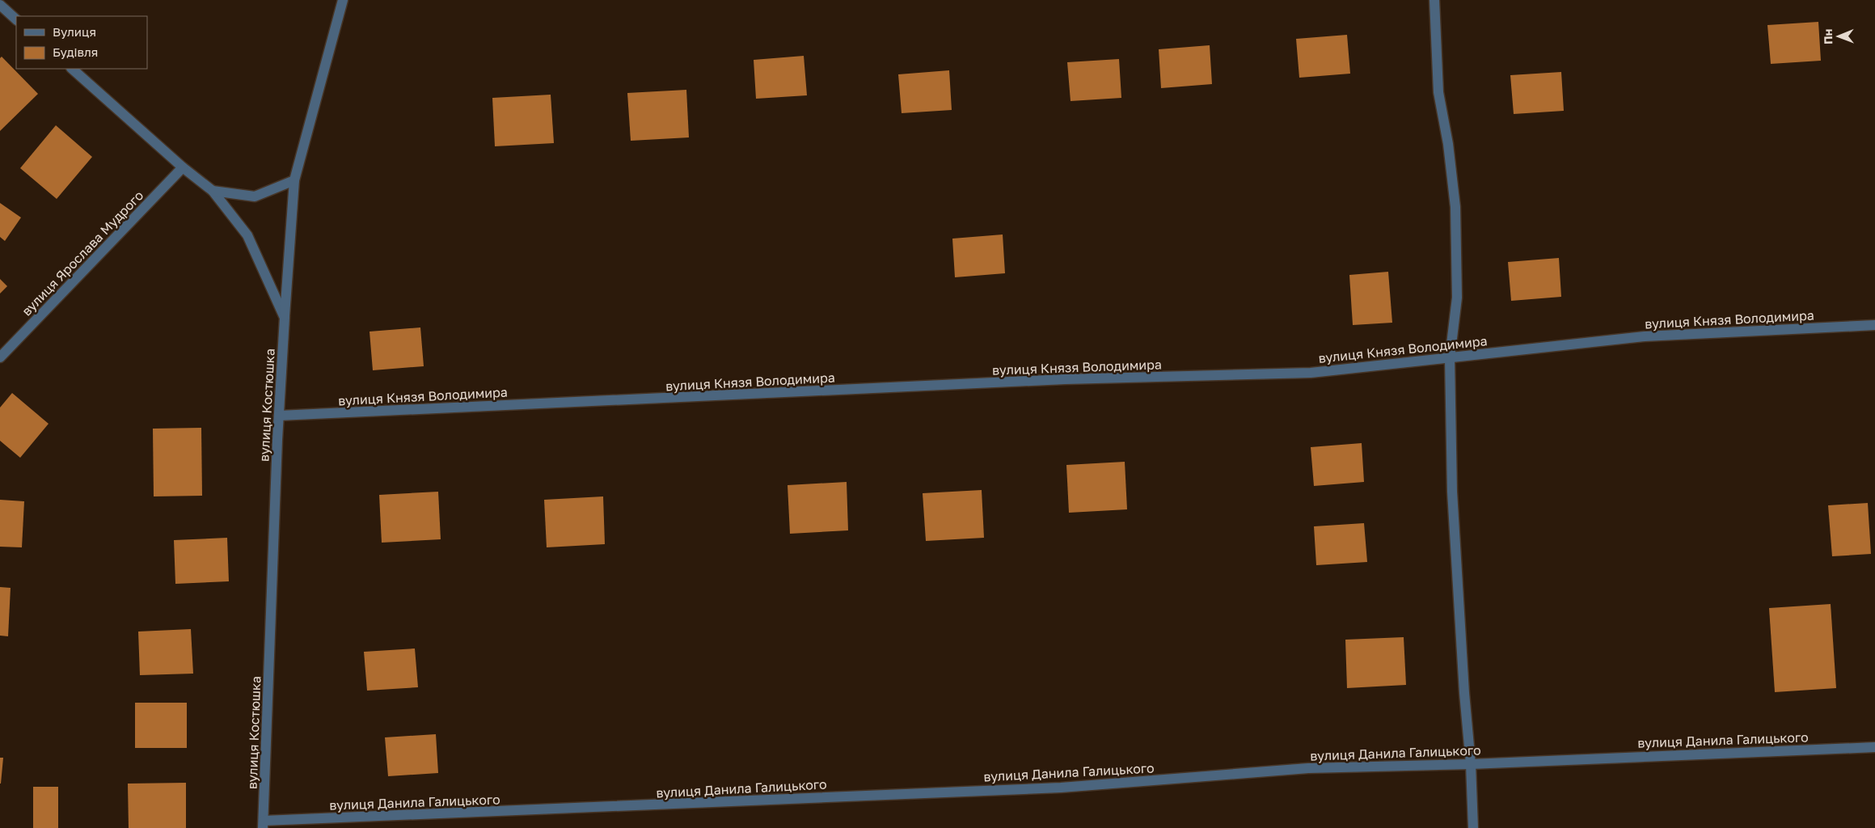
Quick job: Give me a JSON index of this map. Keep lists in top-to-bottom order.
{
  "streets": {
    "street": [
      "вулиця Ярослава Мудрого",
      "вулиця Князя Володимира",
      "вулиця Костюшка",
      "вулиця Данила Галицького"
    ]
  },
  "crossings": [
    ["вулиця Ярослава Мудрого", "вулиця Костюшка"],
    ["вулиця Князя Володимира", "вулиця Костюшка"],
    ["вулиця Костюшка", "вулиця Данила Галицького"]
  ],
  "legend": ["Вулиця", "Будівля"],
  "north": "left"
}
